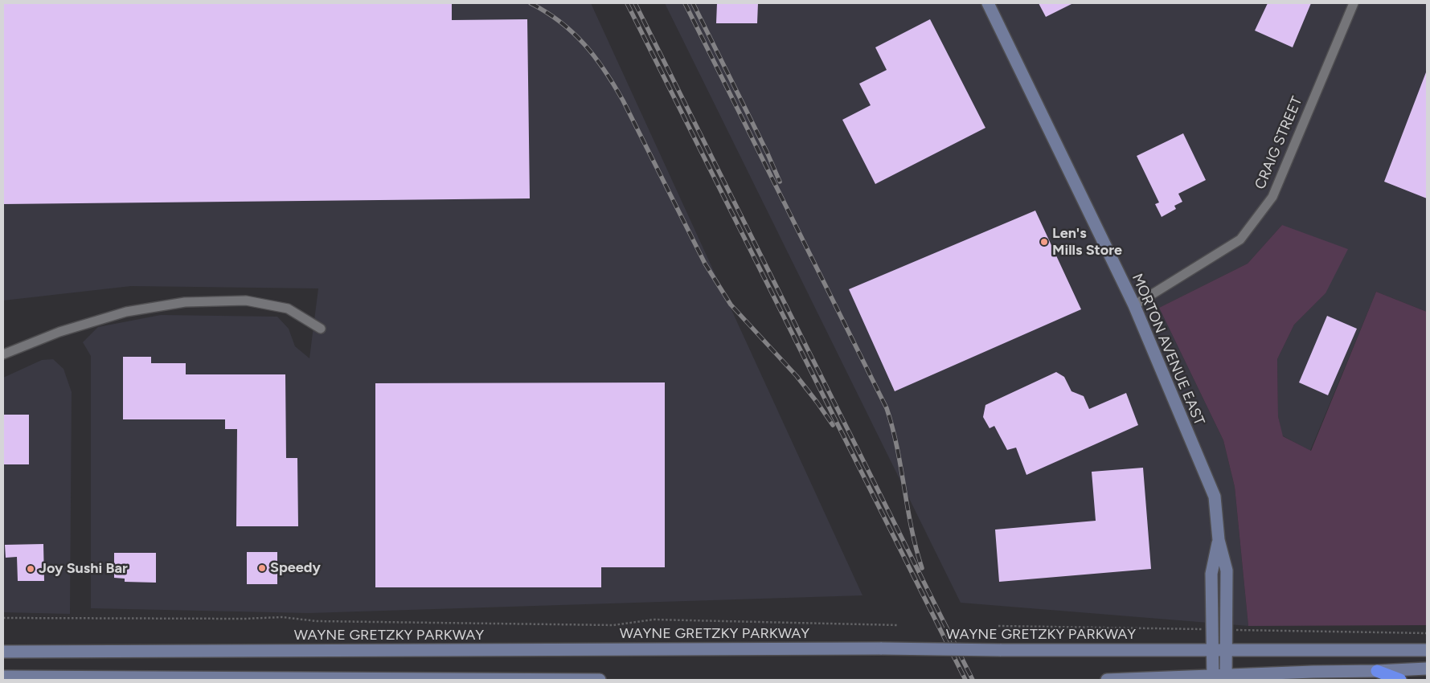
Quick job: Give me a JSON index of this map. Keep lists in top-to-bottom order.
{
  "streets": {
    "main road": ["MORTON AVENUE EAST", "WAYNE GRETZKY PARKWAY"],
    "street": ["CRAIG STREET"]
  },
  "crossings": [
    ["CRAIG STREET", "MORTON AVENUE EAST"],
    ["MORTON AVENUE EAST", "WAYNE GRETZKY PARKWAY"]
  ],
  "places": ["Len's Mills Store", "Speedy", "Joy Sushi Bar"]
}
